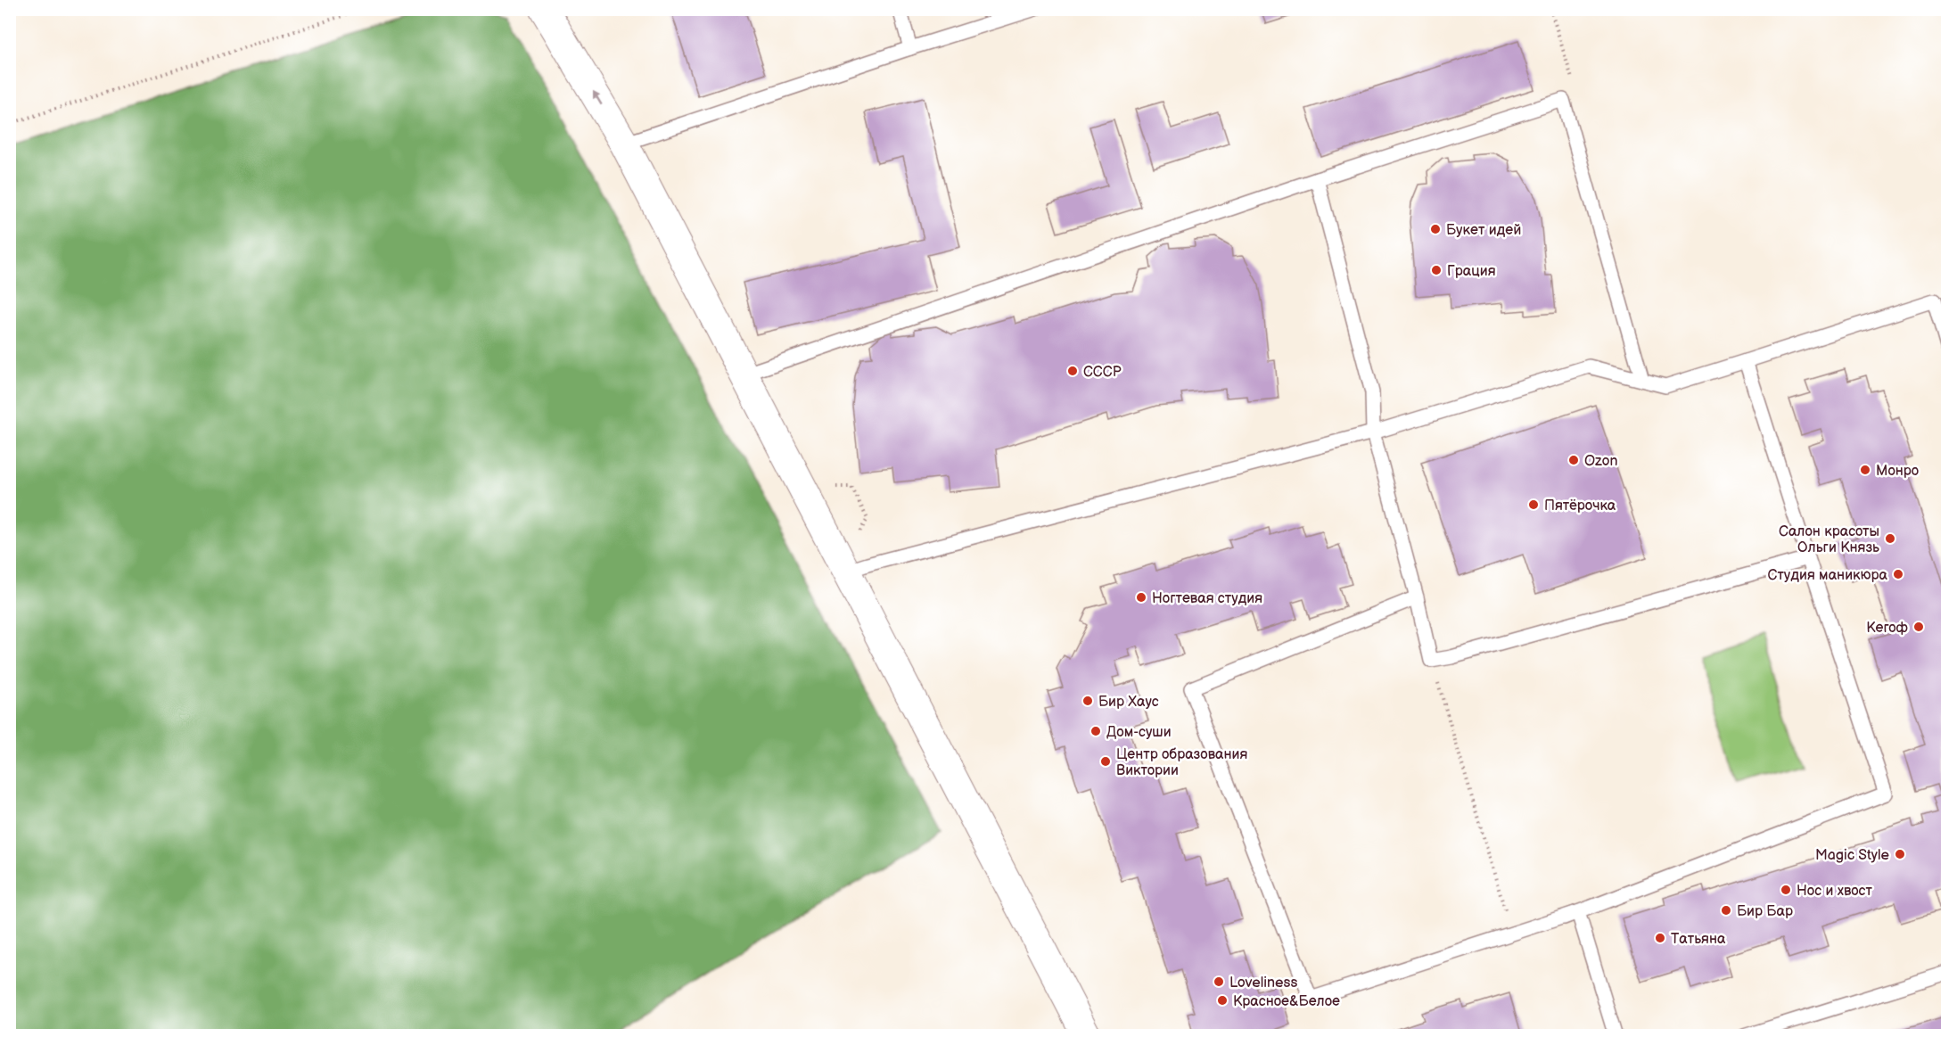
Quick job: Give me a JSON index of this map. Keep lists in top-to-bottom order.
{
  "places": [
    "Букет идей",
    "Грация",
    "СССР",
    "Ozon",
    "Монро",
    "Пятёрочка",
    "Салон красоты Ольги Князь",
    "Студия маникюра",
    "Ногтевая студия",
    "Кегоф",
    "Бир Хаус",
    "Дом-суши",
    "Центр образования Виктории",
    "Magic Style",
    "Нос и хвост",
    "Бир Бар",
    "Татьяна",
    "Loveliness",
    "Красное&Белое"
  ]
}
